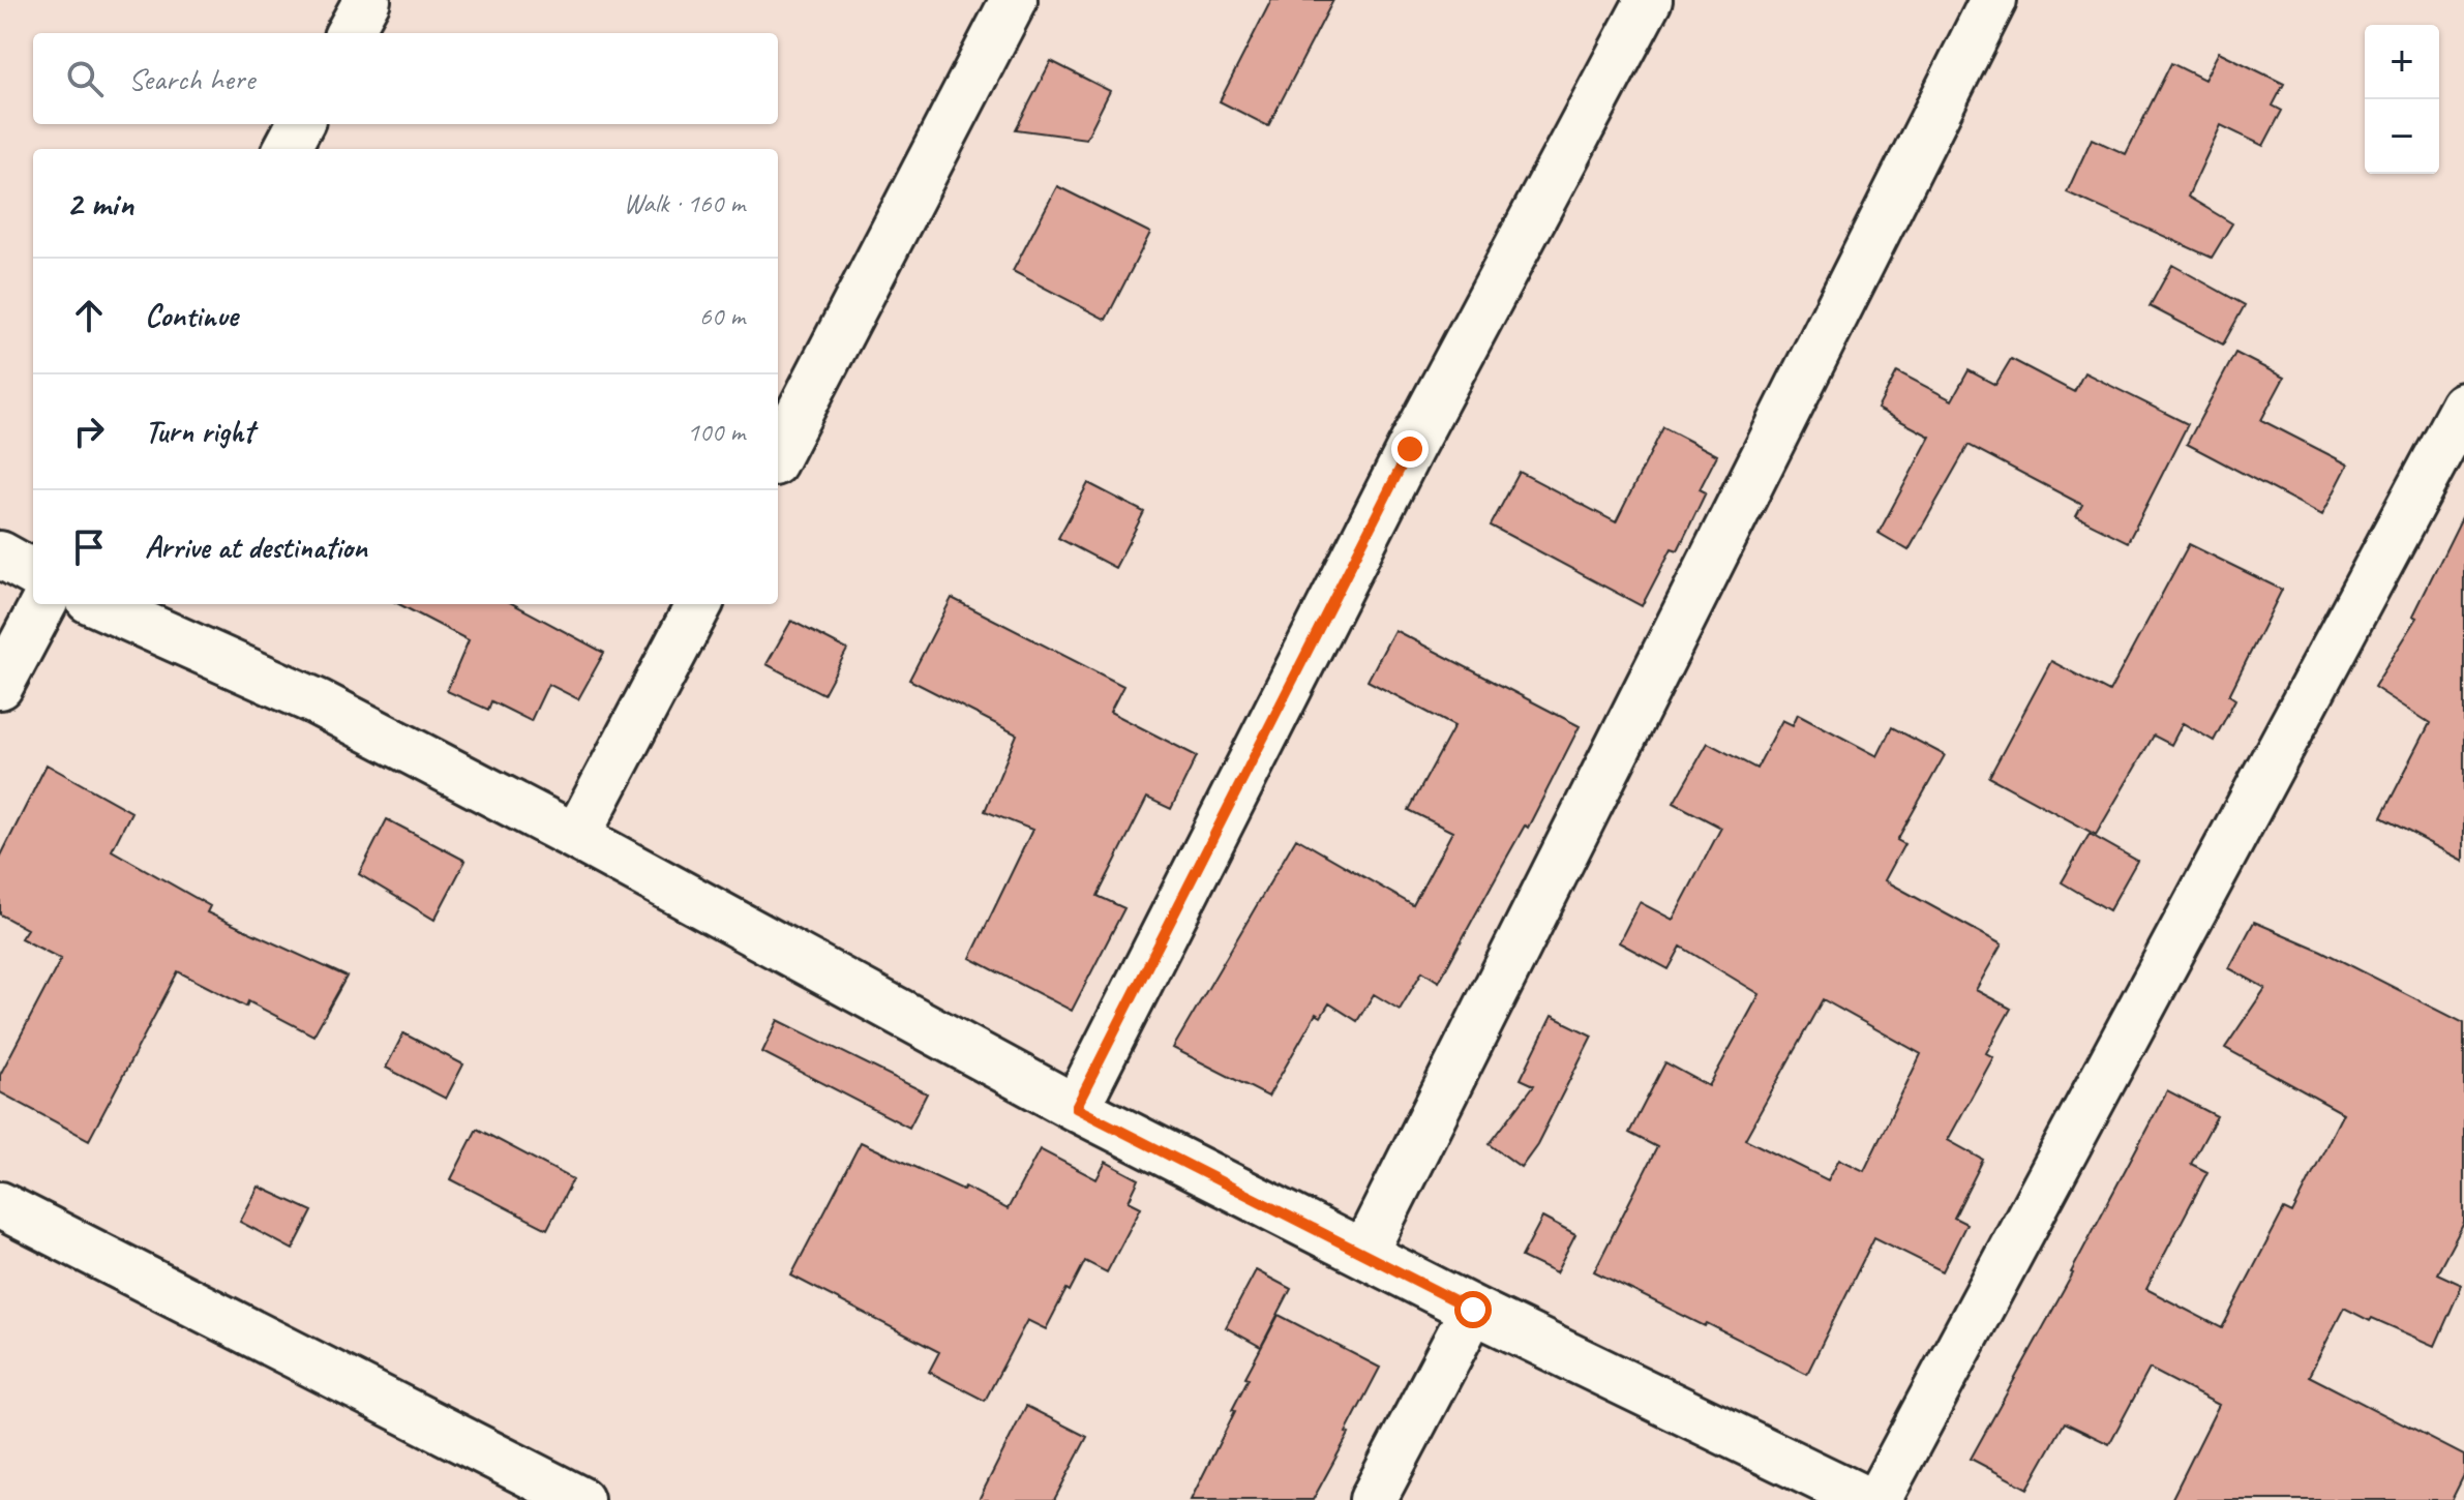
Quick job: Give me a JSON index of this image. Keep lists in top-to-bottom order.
{
  "page": {
    "map_buttons": ["+", "−"],
    "search": "Search here",
    "heading": ["2 min", "Walk · 160 m"],
    "list": [
      ["Continue", "60 m"],
      ["Turn right", "100 m"],
      "Arrive at destination"
    ]
  }
}
